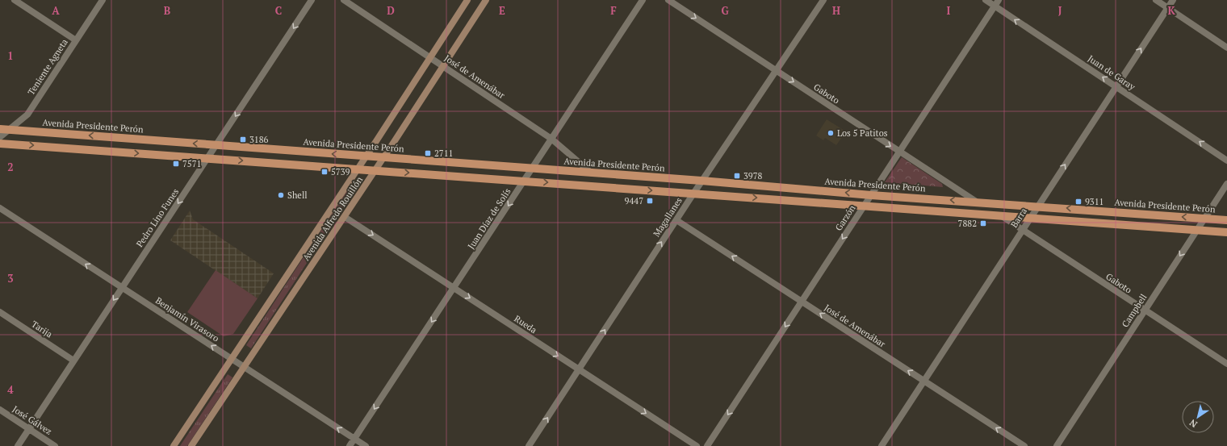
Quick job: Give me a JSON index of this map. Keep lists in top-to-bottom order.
{
  "streets": {
    "main road": ["Avenida Presidente Perón"],
    "street": [
      "Teniente Agneta",
      "Juan de Garay",
      "José de Amenábar",
      "Gaboto",
      "Magallanes",
      "Pedro Lino Funes",
      "Garzón",
      "Barra",
      "Avenida Alfredo Rouillón",
      "Juan Díaz de Solís",
      "Campbell",
      "Benjamín Virasoro",
      "Rueda",
      "Tarija",
      "José Gálvez"
    ]
  },
  "crossings": [
    ["Teniente Agneta", "Avenida Presidente Perón"],
    ["Juan de Garay", "Garzón"],
    ["Juan de Garay", "Barra"],
    ["José de Amenábar", "Avenida Presidente Perón"],
    ["José de Amenábar", "Magallanes"],
    ["José de Amenábar", "Garzón"],
    ["José de Amenábar", "Barra"],
    ["José de Amenábar", "Avenida Alfredo Rouillón"],
    ["José de Amenábar", "Juan Díaz de Solís"],
    ["Gaboto", "Avenida Presidente Perón"],
    ["Gaboto", "Magallanes"],
    ["Gaboto", "Garzón"],
    ["Gaboto", "Barra"],
    ["Gaboto", "Campbell"],
    ["Avenida Presidente Perón", "Magallanes"],
    ["Avenida Presidente Perón", "Pedro Lino Funes"],
    ["Avenida Presidente Perón", "Garzón"],
    ["Avenida Presidente Perón", "Barra"],
    ["Avenida Presidente Perón", "Avenida Alfredo Rouillón"],
    ["Avenida Presidente Perón", "Juan Díaz de Solís"],
    ["Avenida Presidente Perón", "Campbell"],
    ["Magallanes", "Rueda"],
    ["Pedro Lino Funes", "Benjamín Virasoro"],
    ["Pedro Lino Funes", "Tarija"],
    ["Pedro Lino Funes", "José Gálvez"],
    ["Avenida Alfredo Rouillón", "Benjamín Virasoro"],
    ["Avenida Alfredo Rouillón", "Rueda"],
    ["Juan Díaz de Solís", "Benjamín Virasoro"],
    ["Juan Díaz de Solís", "Rueda"]
  ],
  "one_way": [
    "Juan de Garay",
    "José de Amenábar",
    "Gaboto",
    "Magallanes",
    "Pedro Lino Funes",
    "Garzón",
    "Barra",
    "Juan Díaz de Solís",
    "Benjamín Virasoro",
    "Rueda"
  ],
  "places": {
    "other": ["Los 5 Patitos", "Shell"],
    "transit": [
      "3186",
      "2711",
      "7571",
      "5739",
      "3978",
      "9447",
      "9311",
      "7882"
    ]
  },
  "north": "bottom left",
  "grid": {
    "columns": [
      "A",
      "B",
      "C",
      "D",
      "E",
      "F",
      "G",
      "H",
      "I",
      "J",
      "K"
    ],
    "rows": [
      "1",
      "2",
      "3",
      "4"
    ]
  }
}
